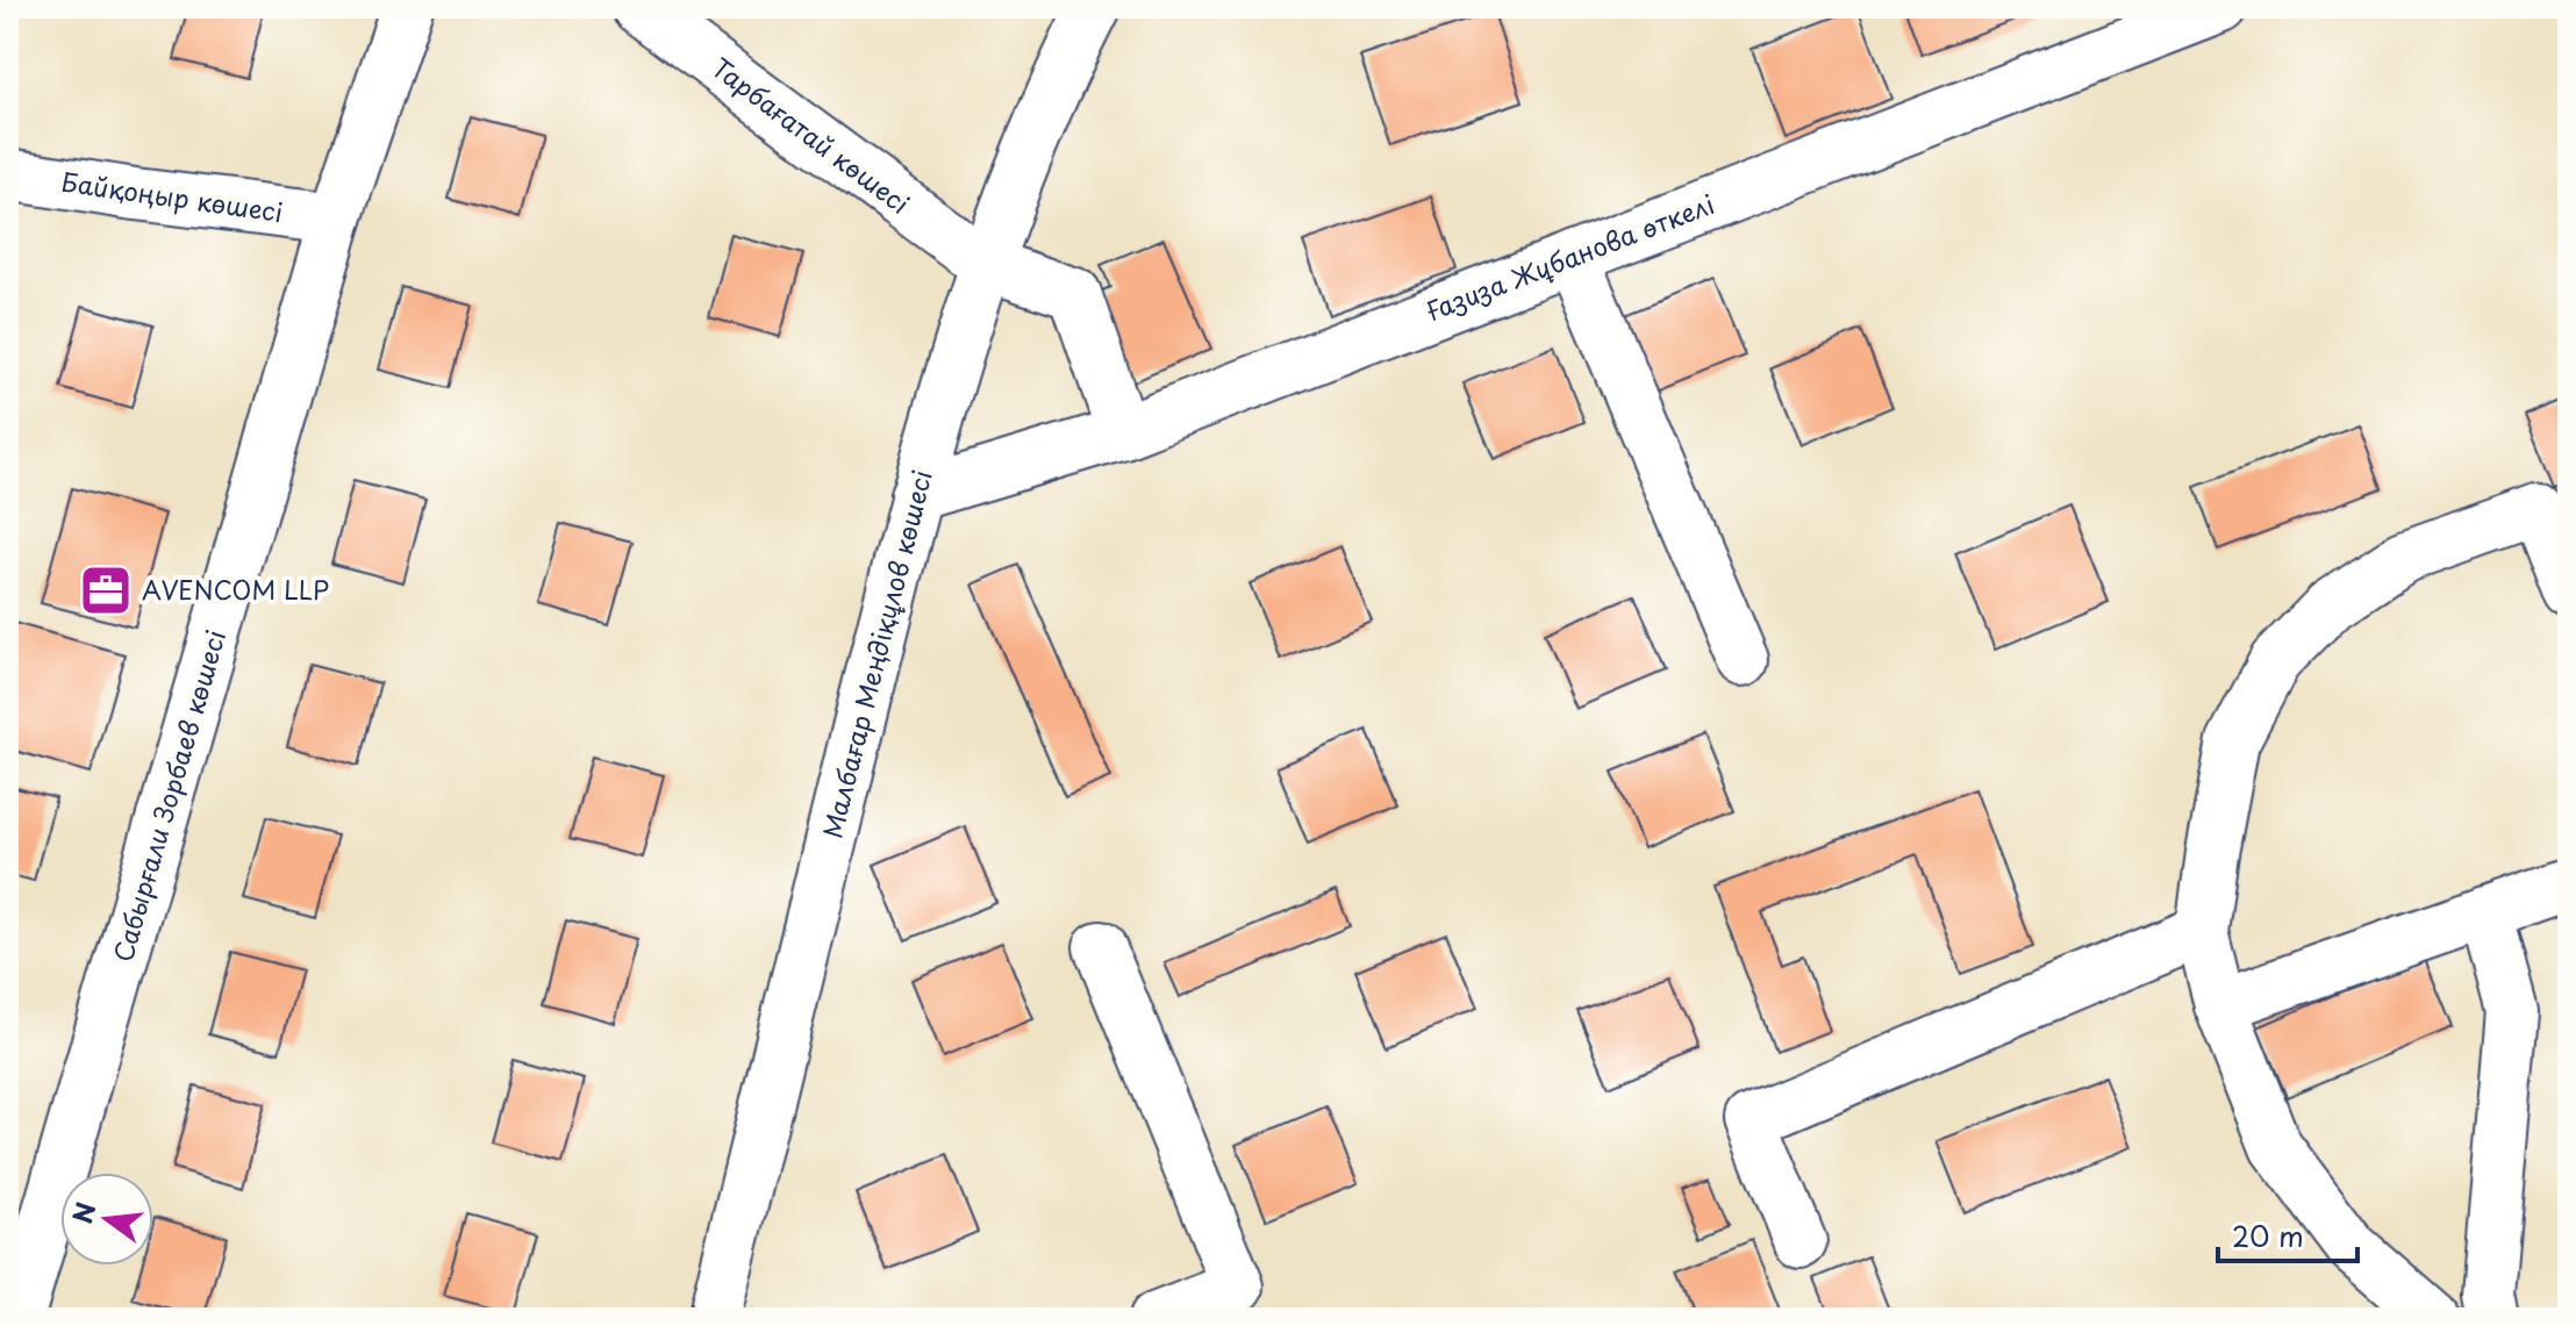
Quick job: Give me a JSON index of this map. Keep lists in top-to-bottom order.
{
  "streets": {
    "street": [
      "Тарбағатай көшесi",
      "Байқоңыр көшесi",
      "Ғазиза Жұбанова өткелі",
      "Малбағар Меңдіқұлов көшесі",
      "Сабырғали Зорбаев көшесі"
    ]
  },
  "crossings": [
    ["Тарбағатай көшесi", "Ғазиза Жұбанова өткелі"],
    ["Тарбағатай көшесi", "Малбағар Меңдіқұлов көшесі"],
    ["Байқоңыр көшесi", "Сабырғали Зорбаев көшесі"],
    ["Ғазиза Жұбанова өткелі", "Малбағар Меңдіқұлов көшесі"]
  ],
  "places": {
    "office": ["AVENCOM LLP"]
  },
  "scale_bar": "20 m",
  "north": "left"
}
